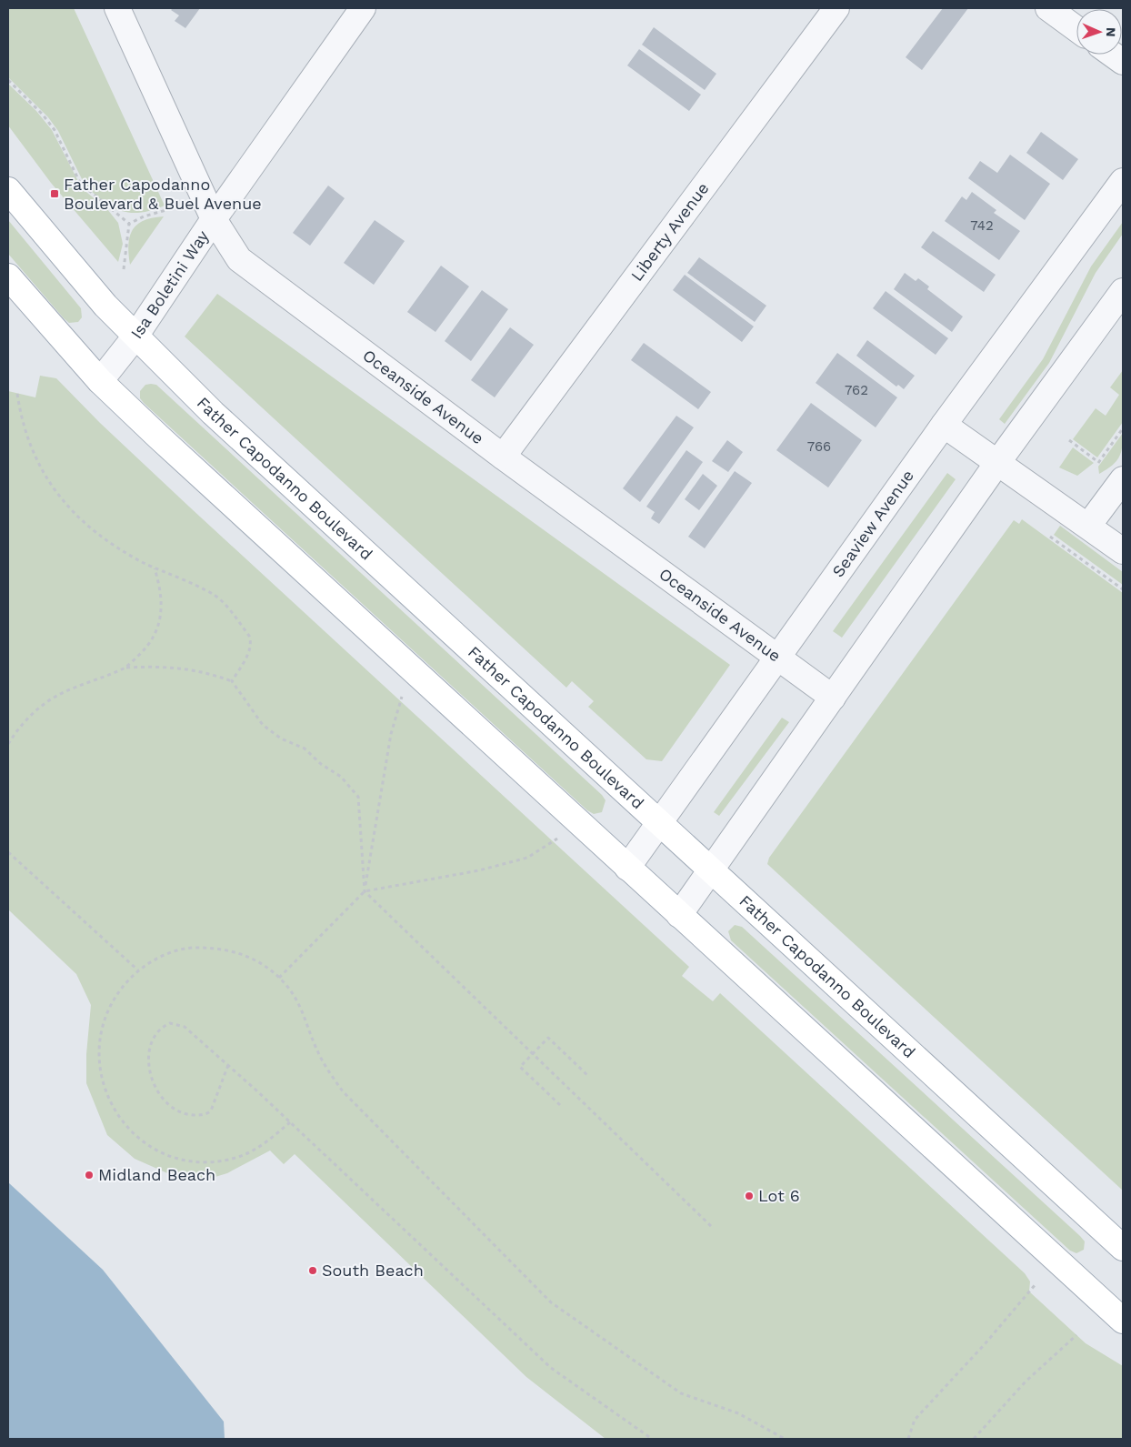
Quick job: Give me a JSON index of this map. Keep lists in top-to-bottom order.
{
  "streets": {
    "main road": ["Father Capodanno Boulevard"],
    "street": [
      "Liberty Avenue",
      "Isa Boletini Way",
      "Oceanside Avenue",
      "Seaview Avenue"
    ]
  },
  "crossings": [
    ["Liberty Avenue", "Oceanside Avenue"],
    ["Isa Boletini Way", "Oceanside Avenue"],
    ["Isa Boletini Way", "Father Capodanno Boulevard"],
    ["Oceanside Avenue", "Seaview Avenue"],
    ["Father Capodanno Boulevard", "Seaview Avenue"]
  ],
  "places": {
    "transit": ["Father Capodanno Boulevard & Buel Avenue"],
    "other": ["Midland Beach", "Lot 6", "South Beach"]
  },
  "house_numbers": ["742", "762", "766"],
  "north": "right"
}
